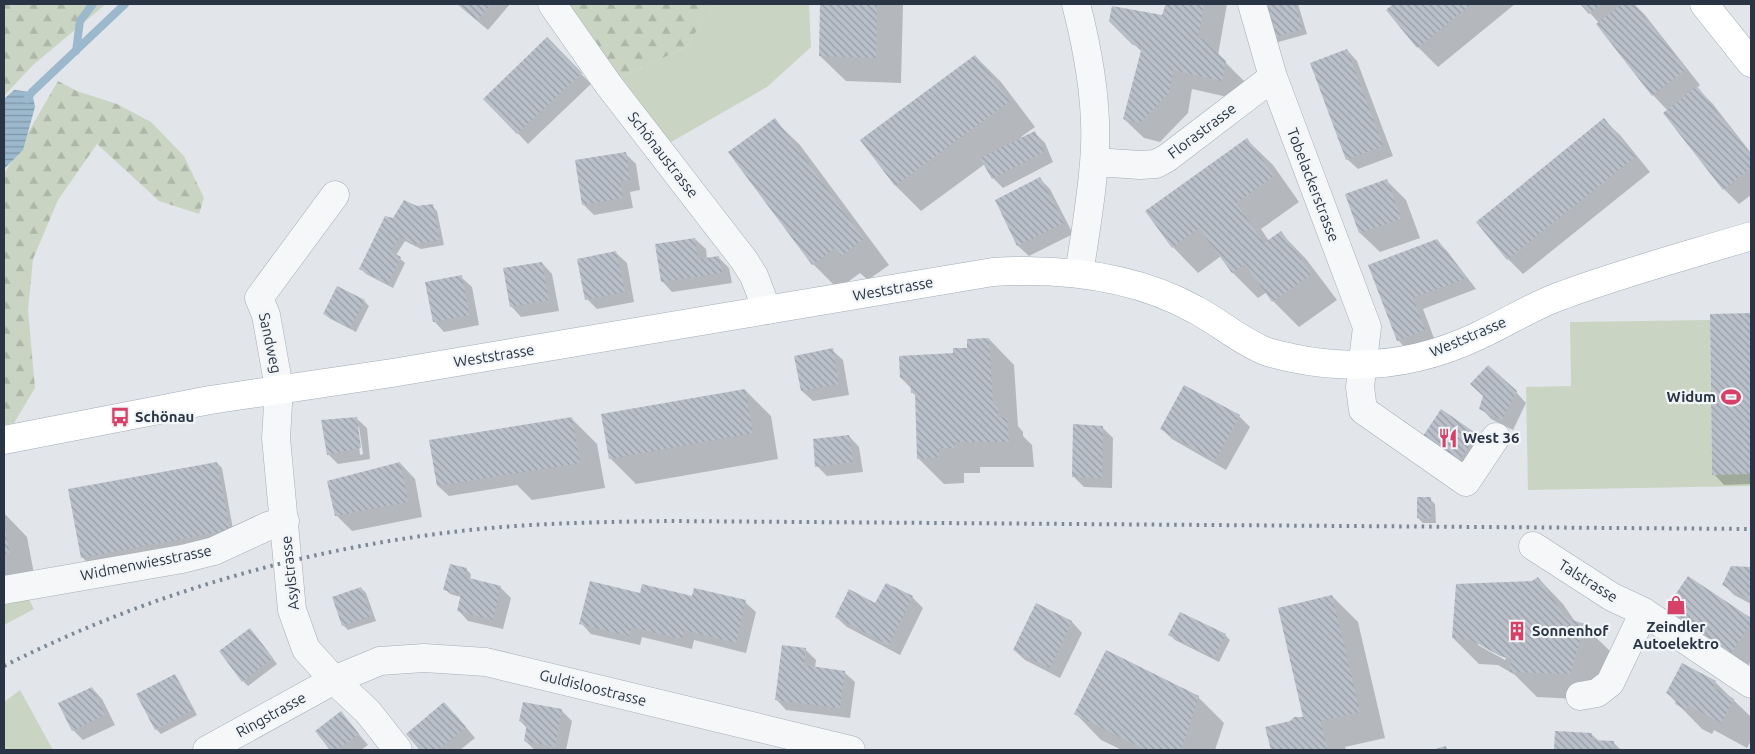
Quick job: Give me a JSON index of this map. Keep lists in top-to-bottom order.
{
  "streets": {
    "main road": ["Weststrasse"],
    "street": [
      "Florastrasse",
      "Schönaustrasse",
      "Tobelackerstrasse",
      "Sandweg",
      "Widmenwiesstrasse",
      "Asylstrasse",
      "Talstrasse",
      "Guldisloostrasse",
      "Ringstrasse"
    ]
  },
  "crossings": [
    ["Florastrasse", "Tobelackerstrasse"],
    ["Schönaustrasse", "Weststrasse"],
    ["Tobelackerstrasse", "Weststrasse"],
    ["Weststrasse", "Sandweg"],
    ["Weststrasse", "Asylstrasse"],
    ["Sandweg", "Asylstrasse"],
    ["Widmenwiesstrasse", "Asylstrasse"],
    ["Asylstrasse", "Guldisloostrasse"],
    ["Asylstrasse", "Ringstrasse"],
    ["Guldisloostrasse", "Ringstrasse"]
  ],
  "places": {
    "sports": ["Widum"],
    "bus stop": ["Schönau"],
    "restaurant": ["West 36"],
    "shop": ["Zeindler Autoelektro"],
    "building": ["Sonnenhof"]
  }
}
